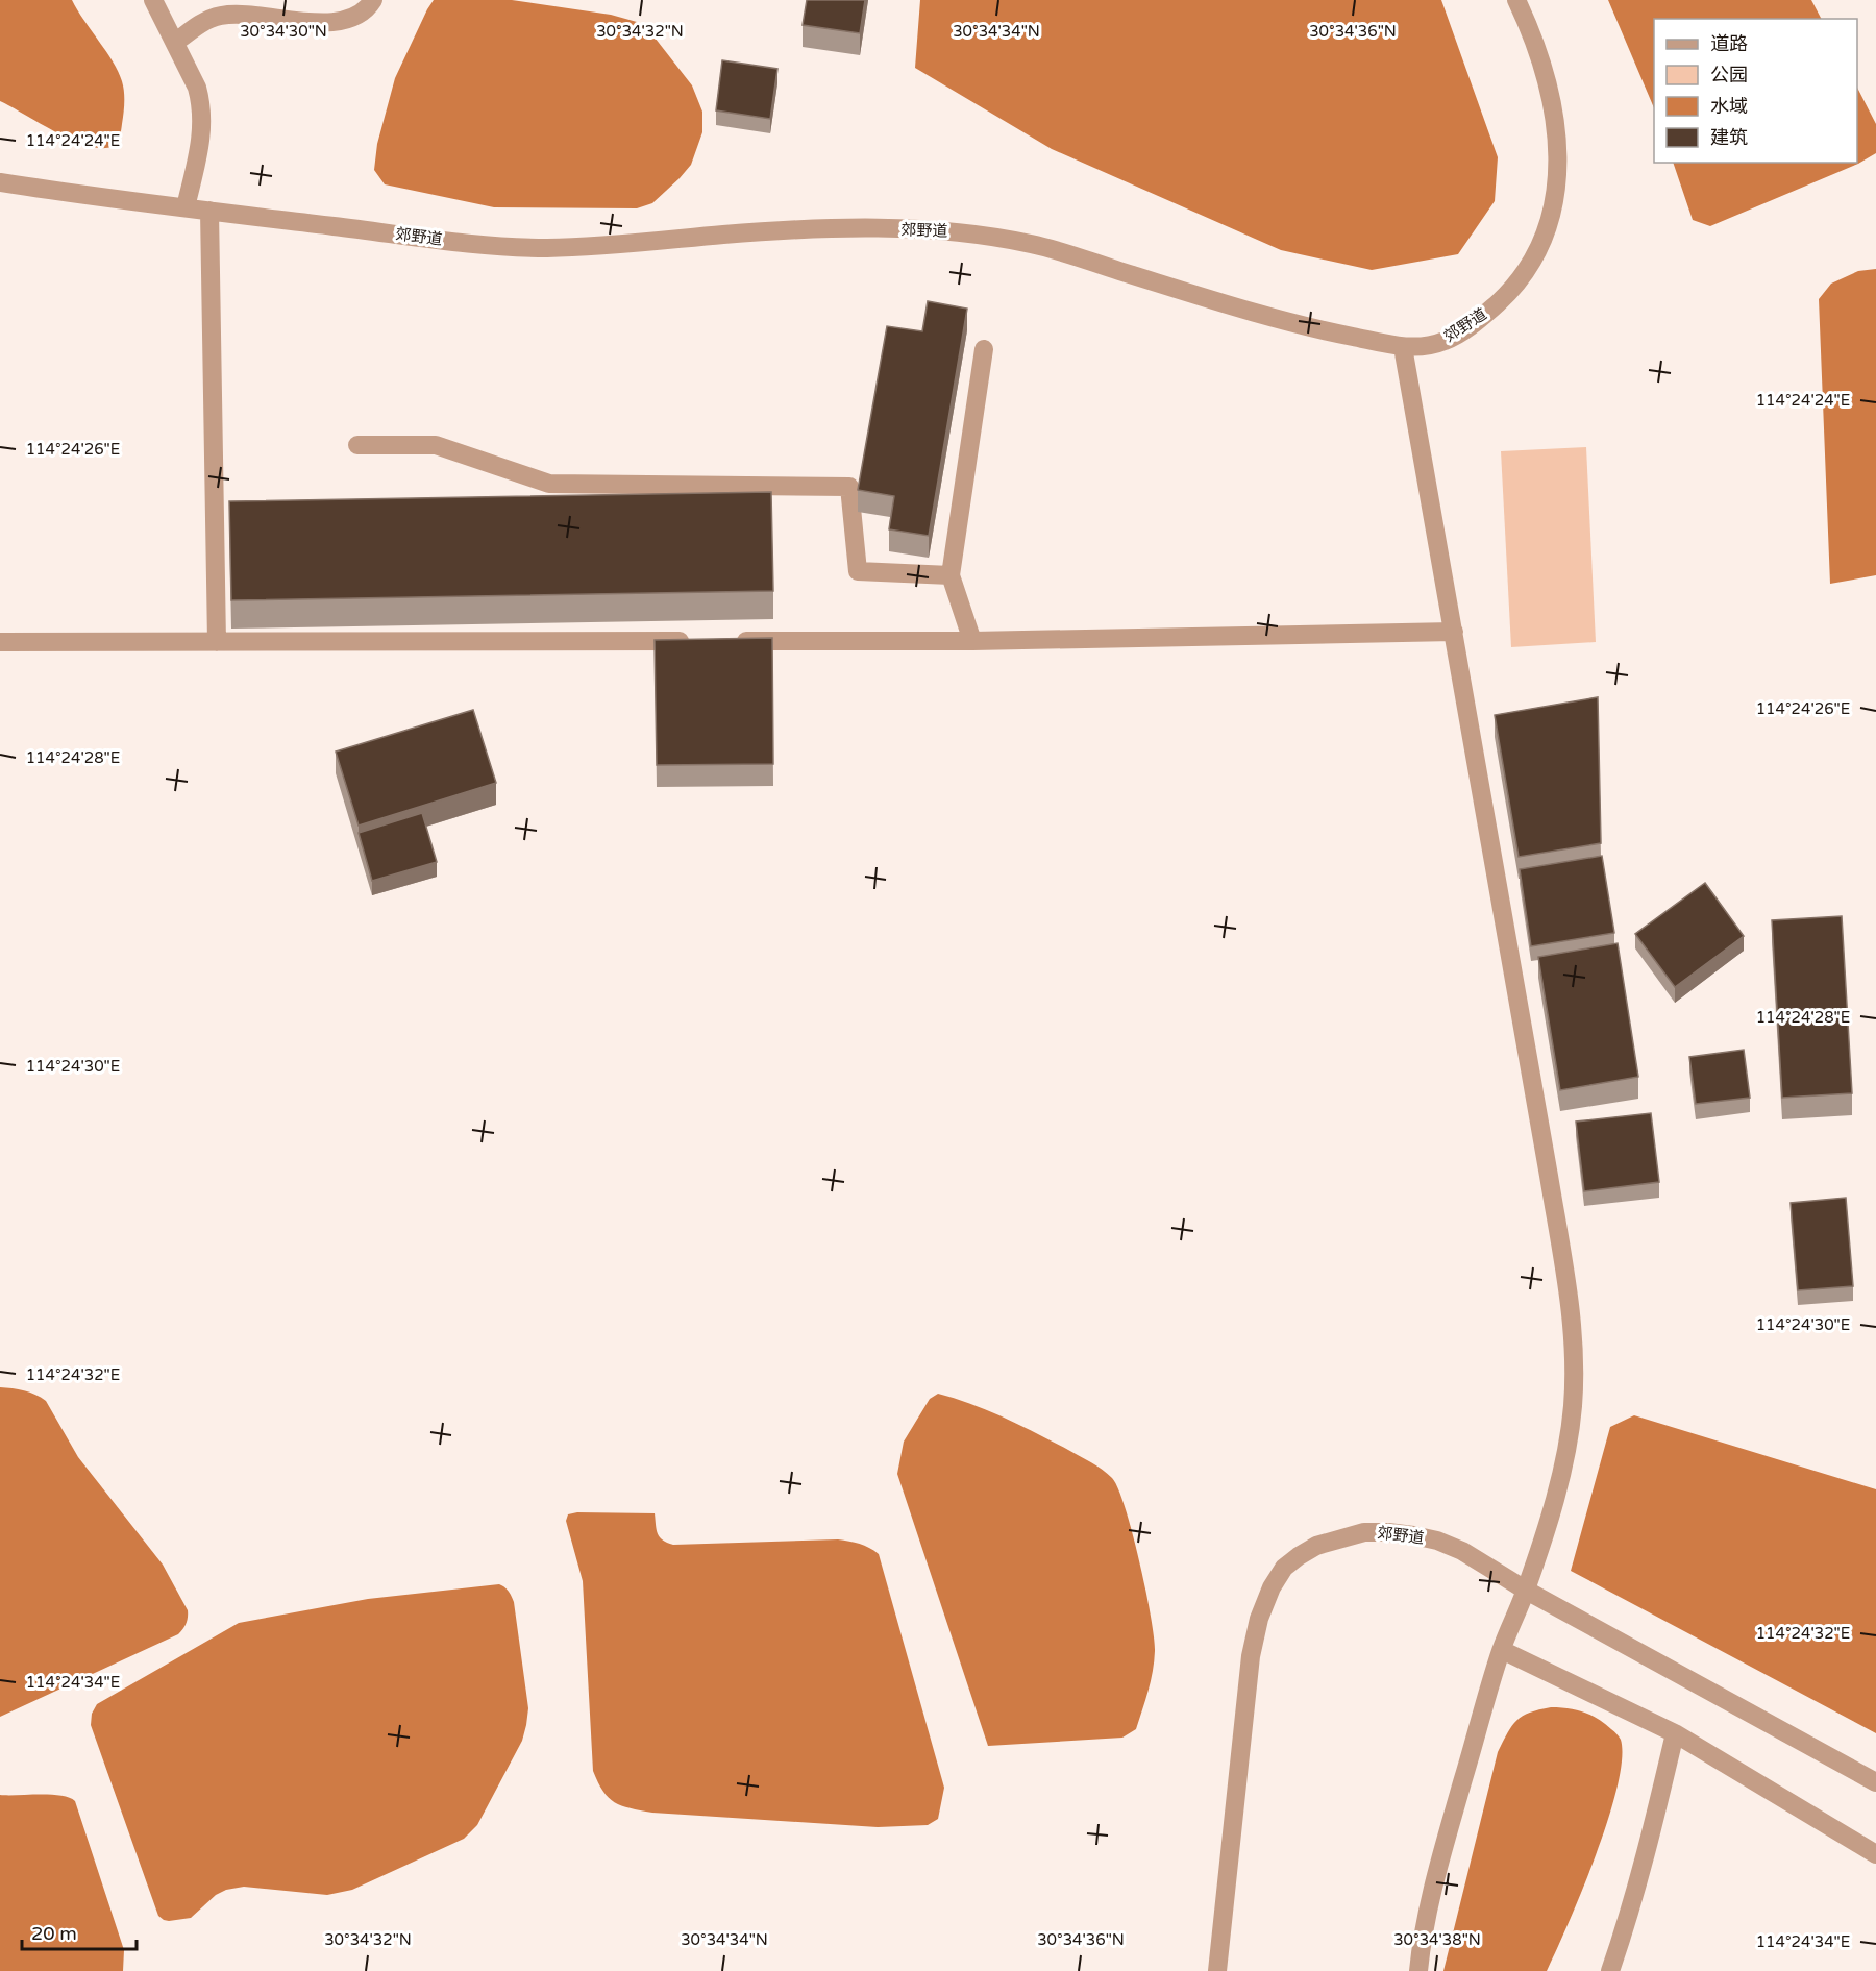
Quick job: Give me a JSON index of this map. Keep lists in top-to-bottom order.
{
  "streets": {
    "street": ["郊野道"]
  },
  "legend": [
    "道路",
    "公园",
    "水域",
    "建筑"
  ],
  "scale_bar": "20 m",
  "coordinates": [
    "30°34'30\"N",
    "30°34'32\"N",
    "30°34'34\"N",
    "30°34'36\"N",
    "114°24'24\"E",
    "114°24'26\"E",
    "114°24'28\"E",
    "114°24'30\"E",
    "114°24'32\"E",
    "114°24'34\"E",
    "30°34'38\"N"
  ]
}
